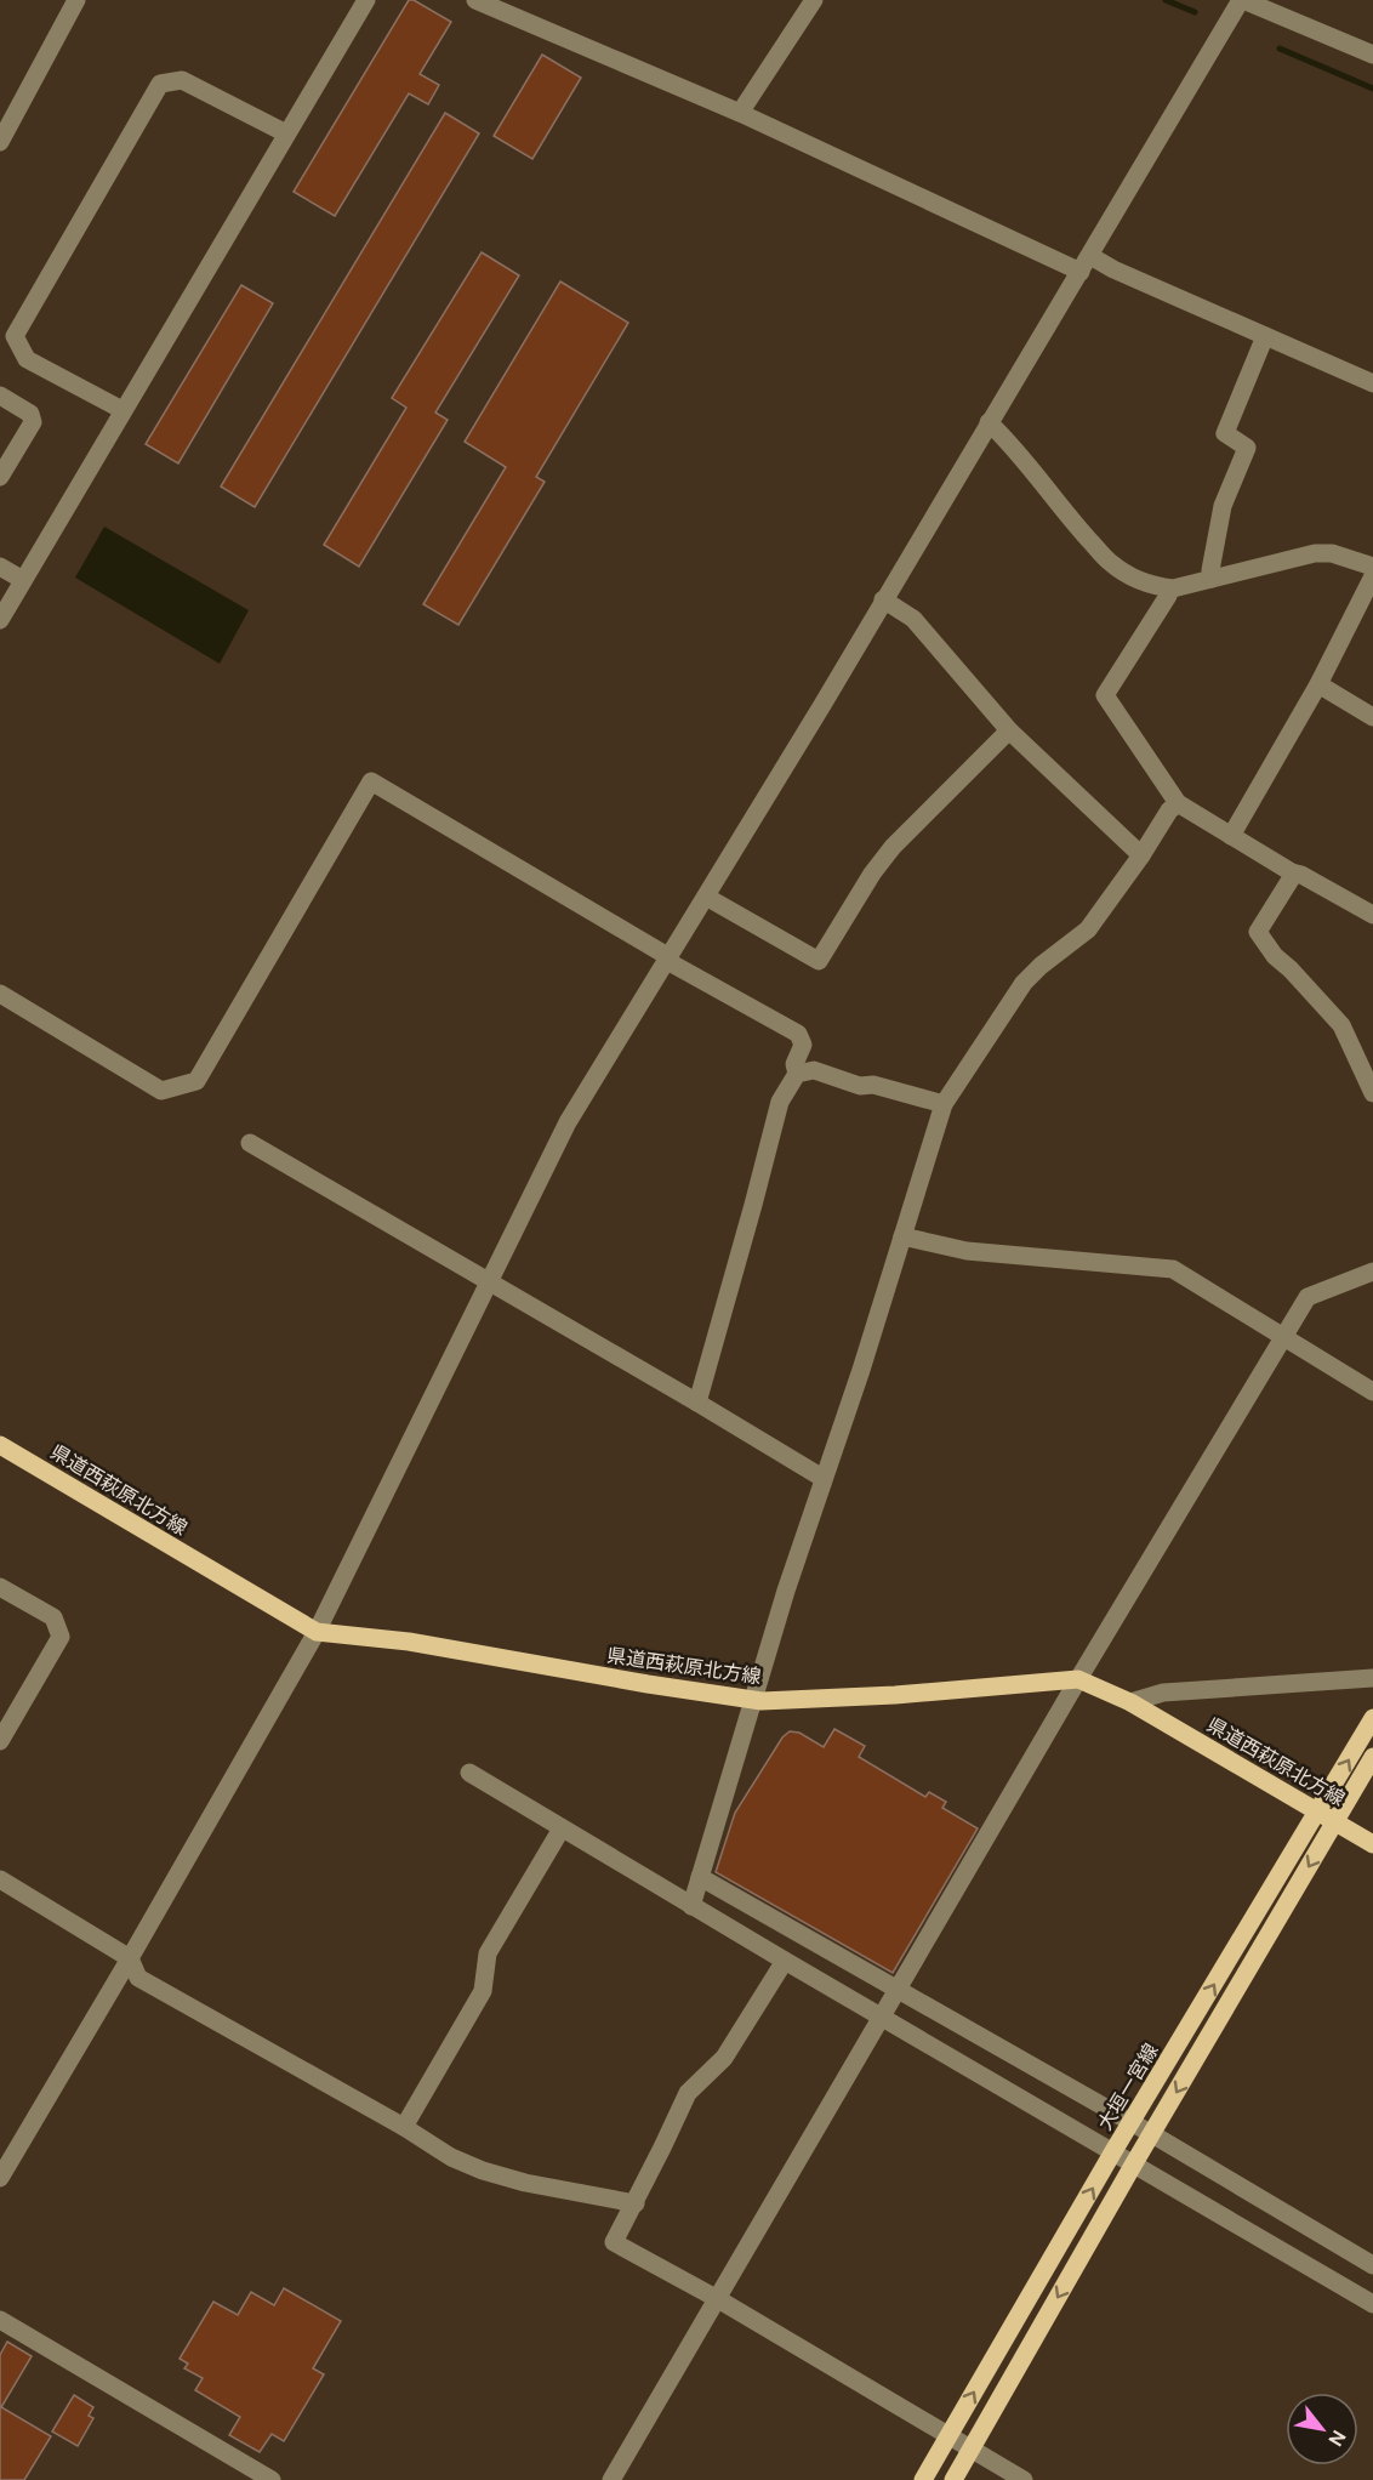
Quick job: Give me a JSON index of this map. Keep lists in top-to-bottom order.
{
  "streets": {
    "main road": ["県道西萩原北方線", "大垣一宮線"]
  },
  "crossings": [
    ["県道西萩原北方線", "大垣一宮線"]
  ],
  "north": "bottom right"
}
